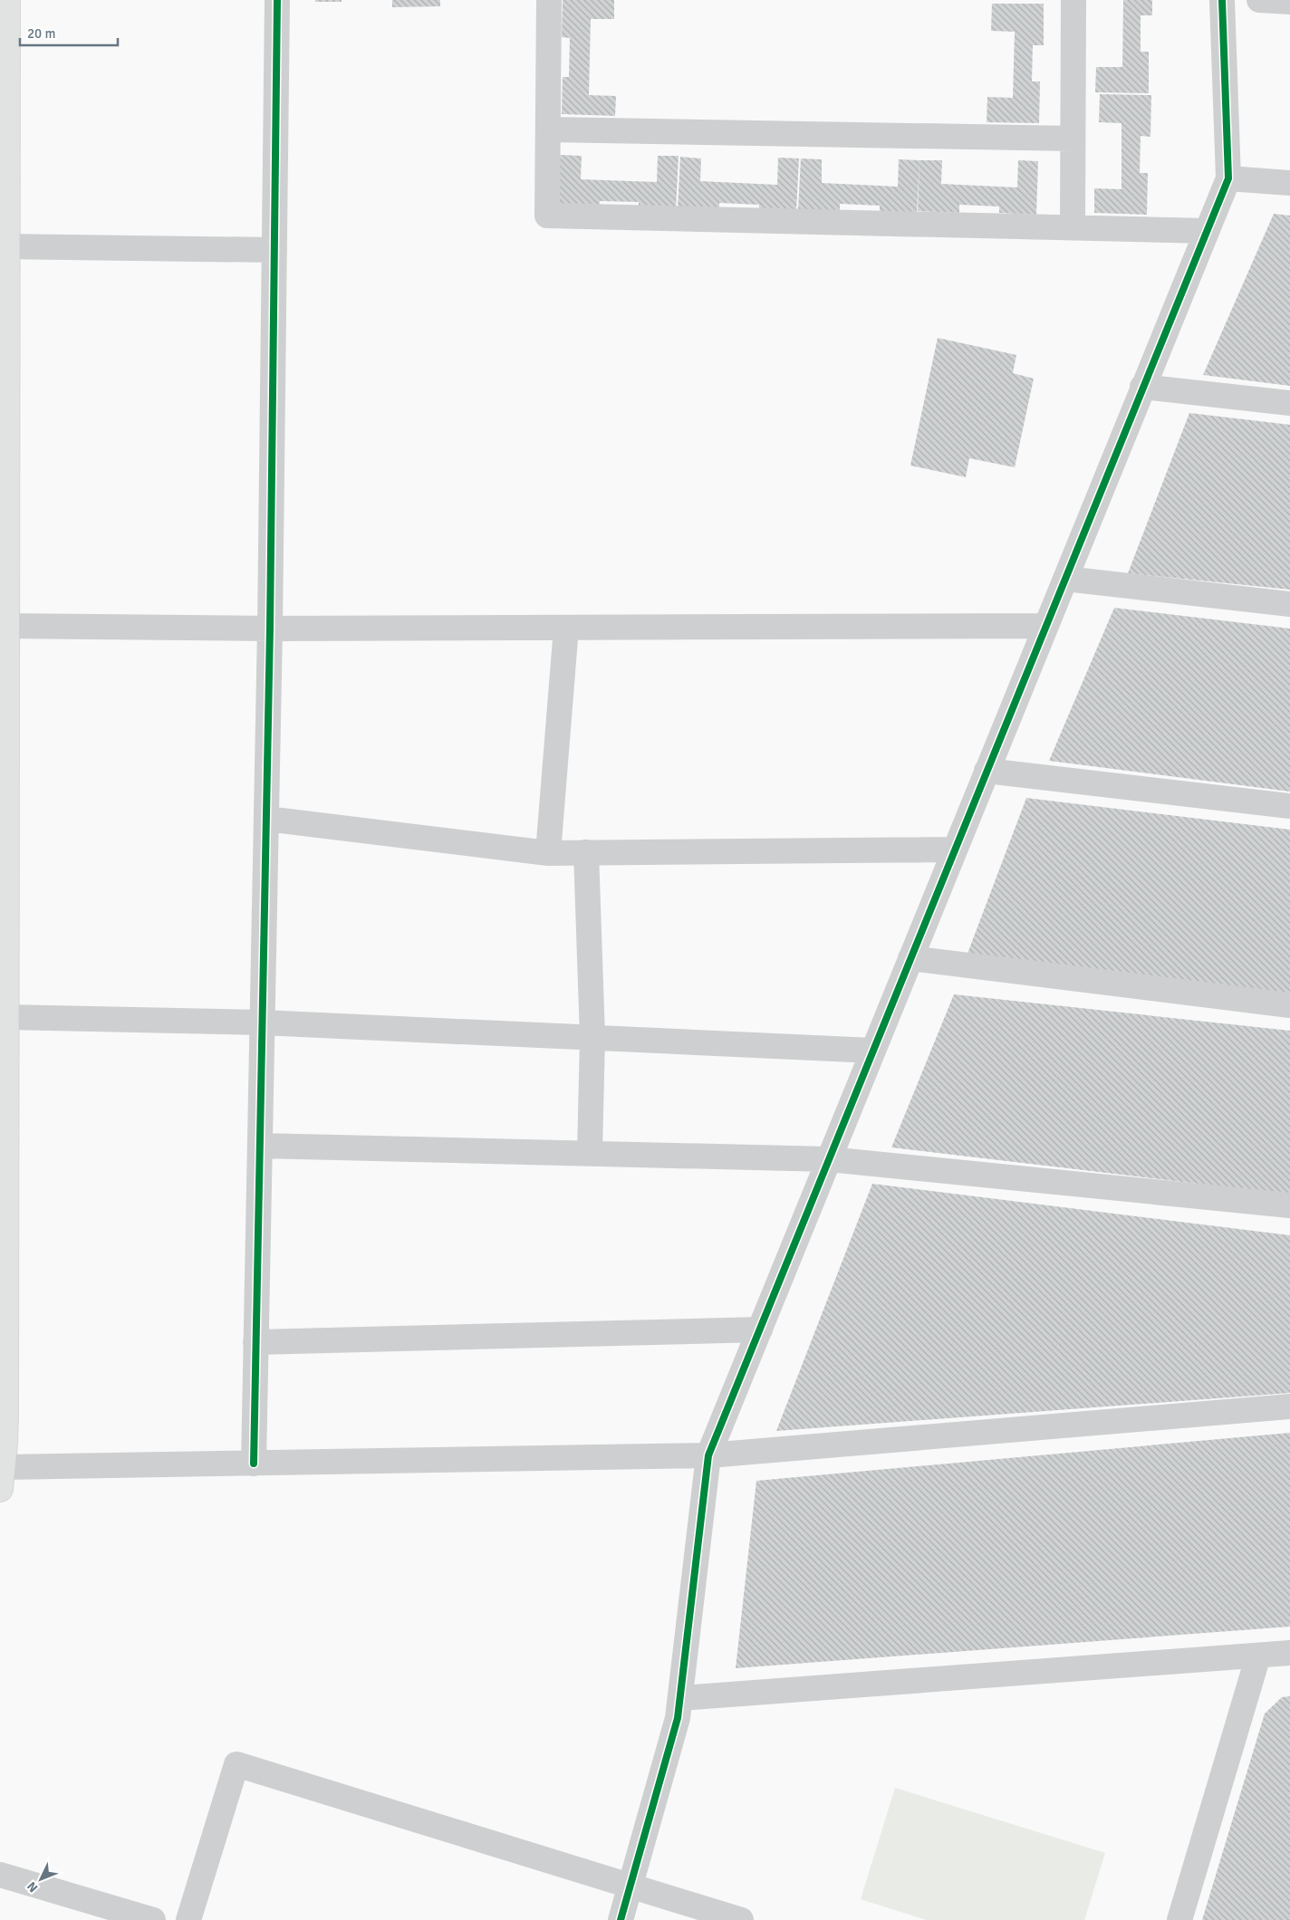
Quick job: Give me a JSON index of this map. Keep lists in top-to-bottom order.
{
  "scale_bar": "20 m",
  "north": "bottom left"
}
